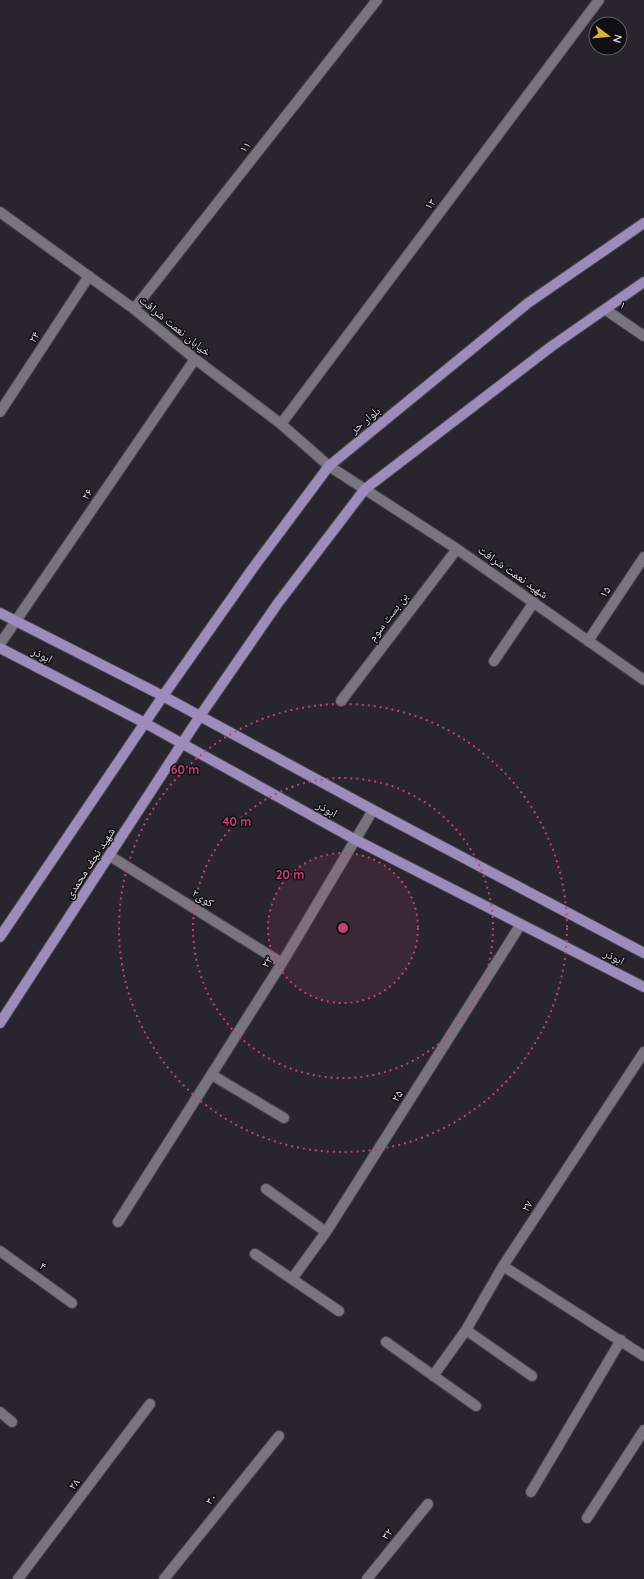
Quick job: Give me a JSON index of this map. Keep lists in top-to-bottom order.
{
  "streets": {
    "main road": ["بلوار حر", "ابوذر", "شهید نجف محمدی"],
    "street": [
      "۱۱",
      "۱۳",
      "۱",
      "خیابان نعمت شرافت",
      "۲۴",
      "۲۶",
      "شهید نعمت شرافت",
      "۱۵",
      "بن بست سوم",
      "کوی۲",
      "۲۳",
      "۲۵",
      "۲۷",
      "۴",
      "۲۸",
      "۳۰",
      "۳۲"
    ]
  },
  "crossings": [
    ["۱۱", "خیابان نعمت شرافت"],
    ["۱۳", "خیابان نعمت شرافت"],
    ["خیابان نعمت شرافت", "۲۴"],
    ["خیابان نعمت شرافت", "بلوار حر"],
    ["خیابان نعمت شرافت", "۲۶"],
    ["خیابان نعمت شرافت", "شهید نعمت شرافت"],
    ["بلوار حر", "ابوذر"],
    ["۲۶", "ابوذر"],
    ["شهید نعمت شرافت", "۱۵"],
    ["شهید نعمت شرافت", "بن بست سوم"],
    ["ابوذر", "شهید نجف محمدی"],
    ["ابوذر", "۲۳"],
    ["ابوذر", "۲۵"],
    ["شهید نجف محمدی", "کوی۲"],
    ["کوی۲", "۲۳"]
  ],
  "north": "right",
  "rings": ["60 m", "40 m", "20 m"]
}
